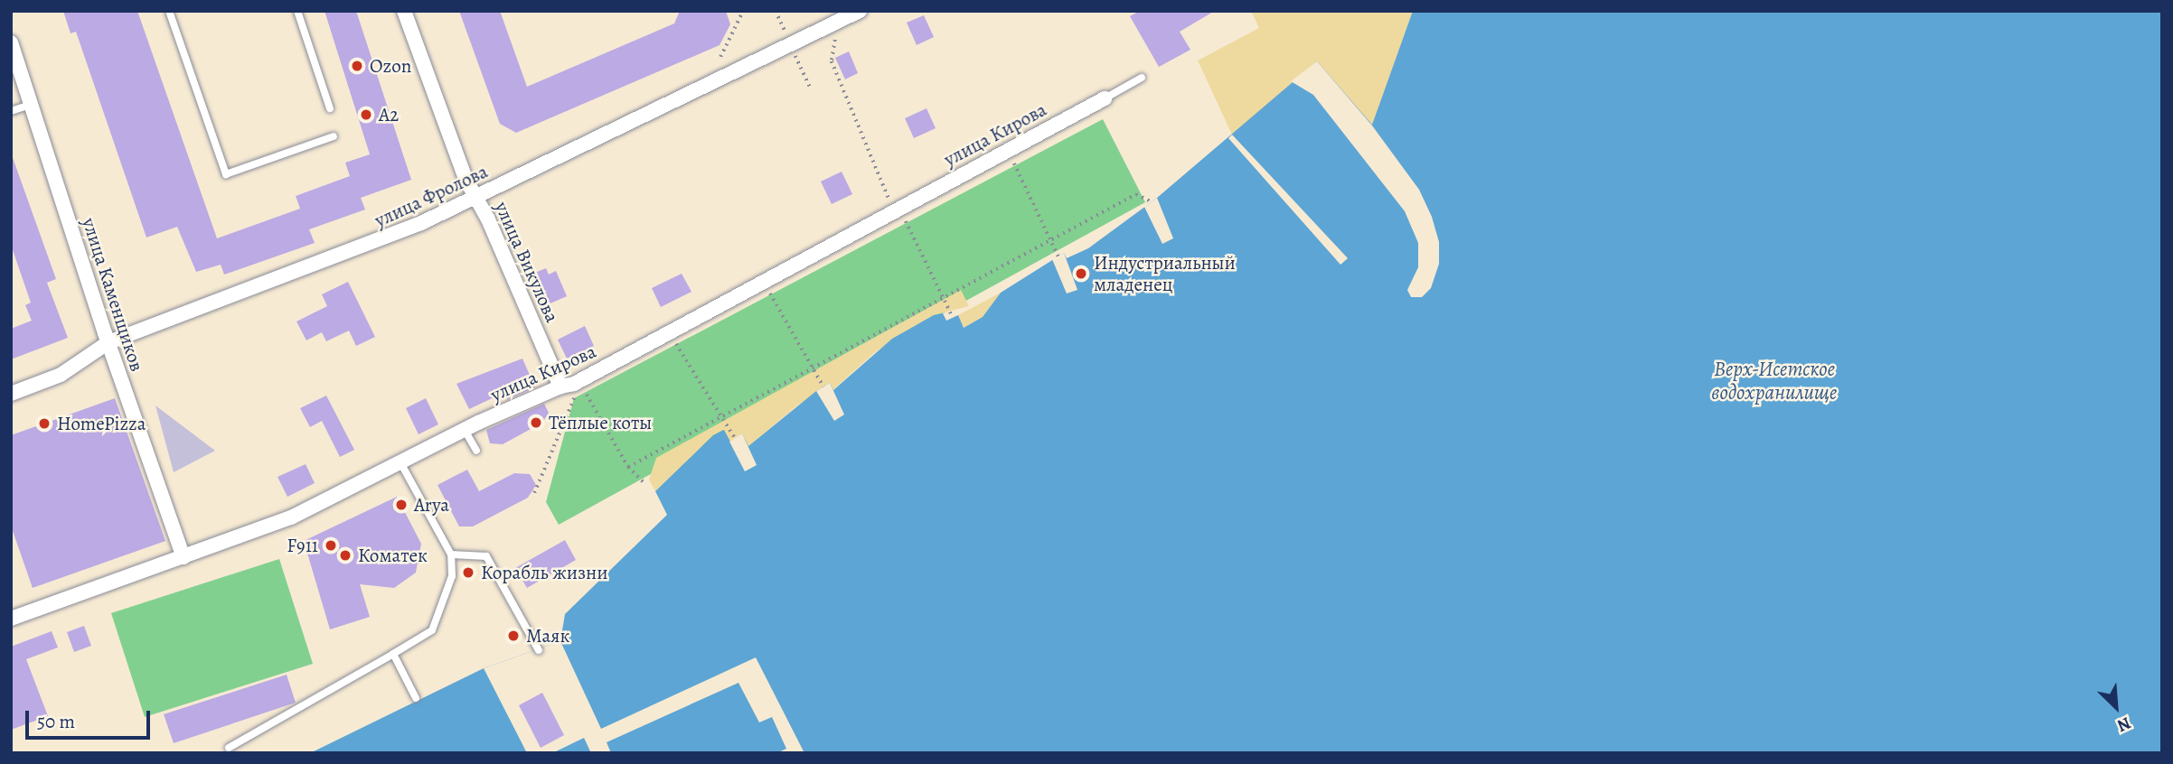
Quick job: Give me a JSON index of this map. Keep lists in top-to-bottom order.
{
  "streets": {
    "street": [
      "улица Кирова",
      "улица Фролова",
      "улица Викулова",
      "улица Каменщиков"
    ]
  },
  "crossings": [
    ["улица Кирова", "улица Викулова"],
    ["улица Кирова", "улица Каменщиков"],
    ["улица Фролова", "улица Викулова"],
    ["улица Фролова", "улица Каменщиков"]
  ],
  "water": ["Верх-Исетское водохранилище"],
  "places": [
    "Ozon",
    "А2",
    "Индустриальный младенец",
    "Тёплые коты",
    "HomePizza",
    "Arya",
    "F911",
    "Коматек",
    "Корабль жизни",
    "Маяк"
  ],
  "scale_bar": "50 m",
  "north": "bottom right"
}
